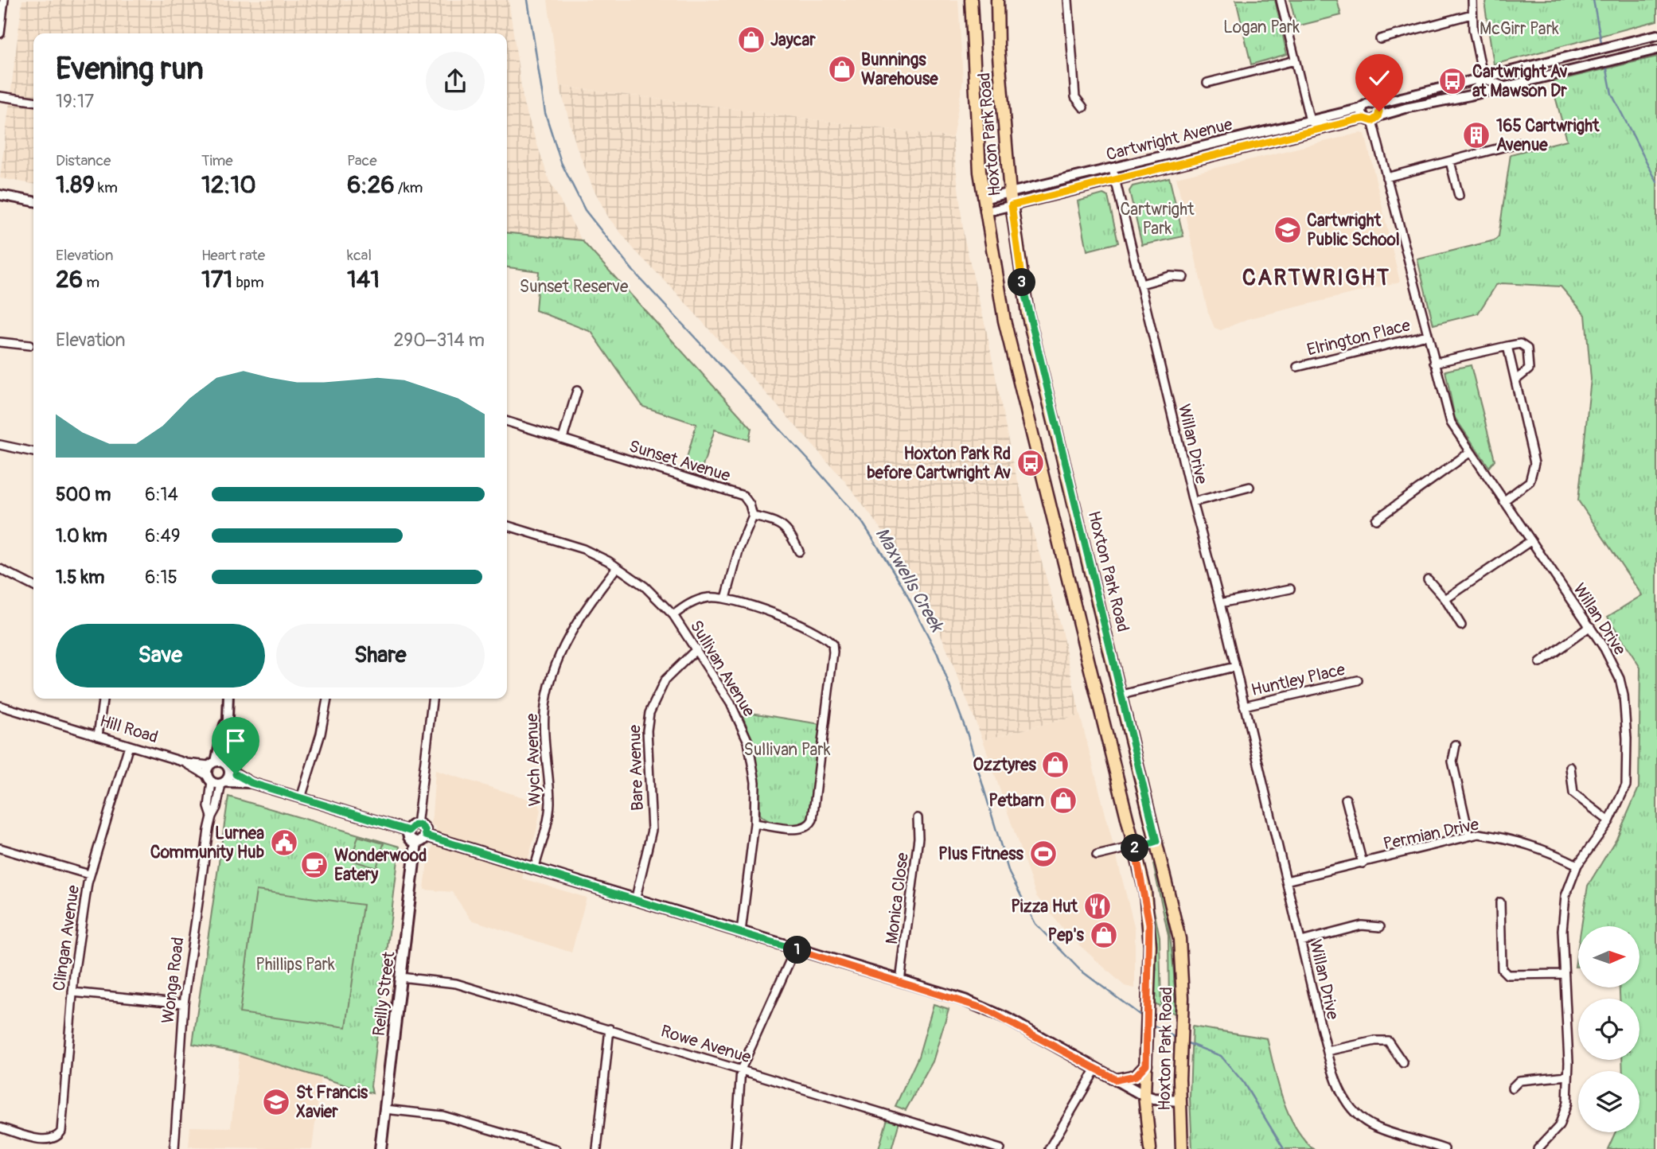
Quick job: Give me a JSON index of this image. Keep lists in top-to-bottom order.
{
  "streets": {
    "main road": ["Hoxton Park Road", "Reilly Street"],
    "street": [
      "Cartwright Avenue",
      "Elrington Place",
      "Willan Drive",
      "Sunset Avenue",
      "Sullivan Avenue",
      "Huntley Place",
      "Hill Road",
      "Wych Avenue",
      "Bare Avenue",
      "Permian Drive",
      "Monica Close",
      "Clingan Avenue",
      "Wonga Road",
      "Rowe Avenue"
    ]
  },
  "crossings": [
    ["Hoxton Park Road", "Cartwright Avenue"],
    ["Cartwright Avenue", "Willan Drive"],
    ["Elrington Place", "Willan Drive"],
    ["Willan Drive", "Huntley Place"],
    ["Willan Drive", "Permian Drive"],
    ["Sullivan Avenue", "Wych Avenue"],
    ["Sullivan Avenue", "Bare Avenue"],
    ["Hill Road", "Clingan Avenue"],
    ["Hill Road", "Wonga Road"],
    ["Reilly Street", "Rowe Avenue"]
  ],
  "districts": ["CARTWRIGHT"],
  "water": ["Maxwells Creek"],
  "parks": [
    "Logan Park",
    "McGirr Park",
    "Cartwright Park",
    "Sunset Reserve",
    "Sullivan Park",
    "Phillips Park"
  ],
  "places": {
    "shop": [
      "Jaycar",
      "Bunnings Warehouse",
      "Ozztyres",
      "Petbarn",
      "Pep's"
    ],
    "bus stop": ["Cartwright Av at Mawson Dr", "Hoxton Park Rd before Cartwright Av"],
    "building": ["165 Cartwright Avenue"],
    "school or university": ["Cartwright Public School", "St Francis Xavier"],
    "public building": ["Lurnea Community Hub"],
    "sports": ["Plus Fitness"],
    "cafe": ["Wonderwood Eatery"],
    "restaurant": ["Pizza Hut"]
  },
  "north": "right",
  "page": {
    "heading": ["Evening run", "19:17"],
    "stats": [
      ["Distance", "1.89 km"],
      ["Time", "12:10"],
      ["Pace", "6:26 /km"],
      ["Elevation", "26 m"],
      ["Heart rate", "171 bpm"],
      ["kcal", "141"]
    ],
    "pins": ["3", "2", "1"],
    "chart": ["Elevation", "290–314 m"],
    "list": [
      {
        "name": "500 m",
        "note": "6:14"
      },
      {
        "name": "1.0 km",
        "note": "6:49"
      },
      {
        "name": "1.5 km",
        "note": "6:15"
      }
    ],
    "buttons": ["Save", "Share"]
  }
}
